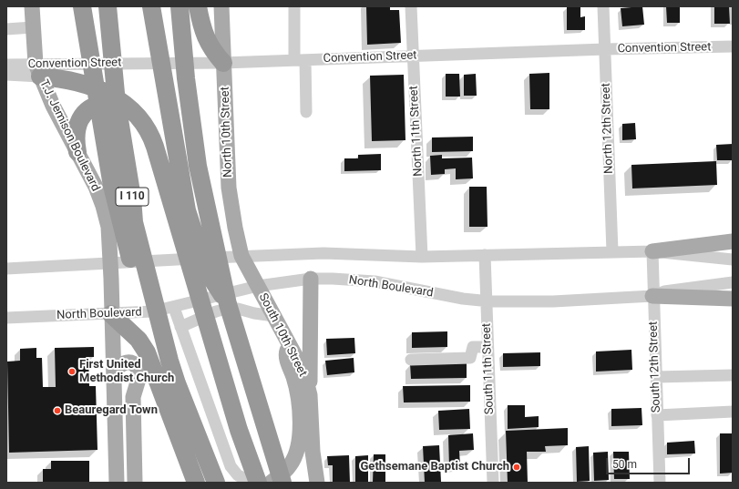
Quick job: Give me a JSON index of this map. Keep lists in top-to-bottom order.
{
  "streets": {
    "highway": ["I 110"],
    "main road": ["North 10th Street", "T.J. Jemison Boulevard", "South 10th Street"],
    "street": [
      "Convention Street",
      "North 12th Street",
      "North 11th Street",
      "North Boulevard",
      "South 12th Street",
      "South 11th Street"
    ]
  },
  "crossings": [
    ["Convention Street", "North 12th Street"],
    ["Convention Street", "North 11th Street"],
    ["Convention Street", "North 10th Street"],
    ["Convention Street", "T.J. Jemison Boulevard"],
    ["North 10th Street", "South 10th Street"],
    ["T.J. Jemison Boulevard", "North Boulevard"],
    ["North Boulevard", "South 10th Street"],
    ["North Boulevard", "South 12th Street"],
    ["North Boulevard", "South 11th Street"]
  ],
  "places": ["First United Methodist Church", "Beauregard Town", "Gethsemane Baptist Church"],
  "scale_bar": "50 m"
}
